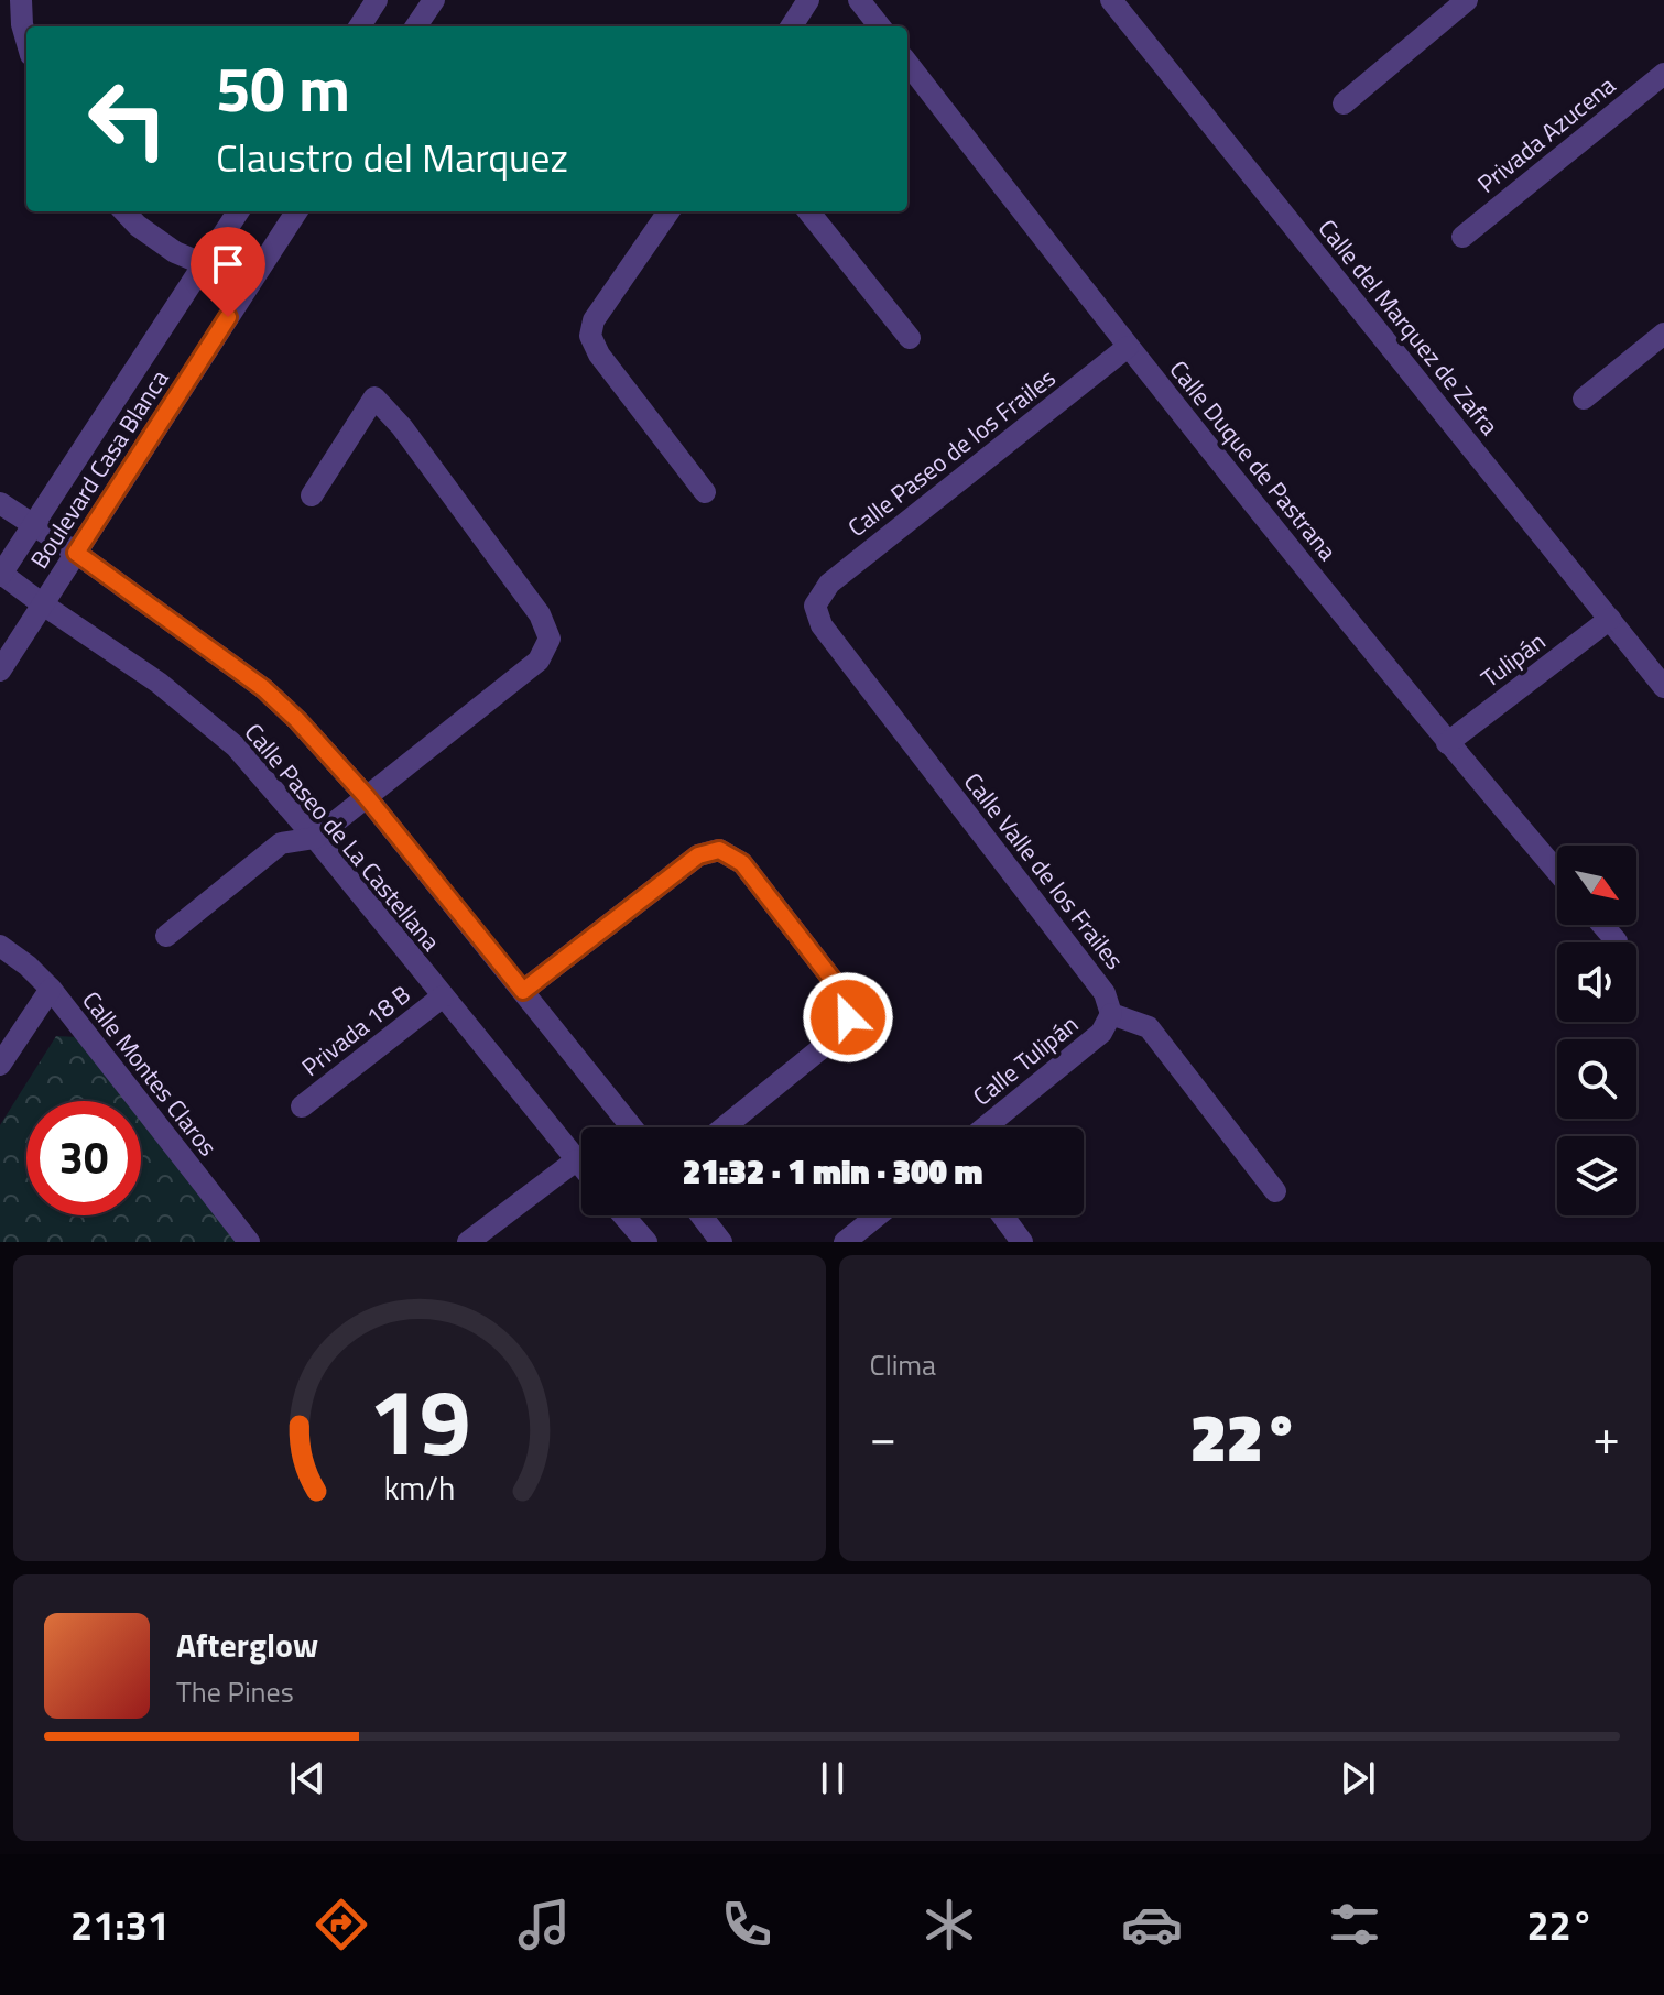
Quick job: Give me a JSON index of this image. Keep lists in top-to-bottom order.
{
  "streets": {
    "street": [
      "Privada Azucena",
      "Calle del Marquez de Zafra",
      "Calle Paseo de los Frailes",
      "Calle Duque de Pastrana",
      "Boulevard Casa Blanca",
      "Tulipán",
      "Calle Paseo de La Castellana",
      "Calle Valle de los Frailes",
      "Privada 18 B",
      "Calle Tulipán",
      "Calle Montes Claros"
    ]
  },
  "crossings": [
    ["Calle del Marquez de Zafra", "Tulipán"],
    ["Calle Paseo de los Frailes", "Calle Duque de Pastrana"],
    ["Calle Paseo de los Frailes", "Calle Valle de los Frailes"],
    ["Calle Duque de Pastrana", "Tulipán"],
    ["Boulevard Casa Blanca", "Calle Paseo de La Castellana"],
    ["Calle Paseo de La Castellana", "Privada 18 B"],
    ["Calle Valle de los Frailes", "Calle Tulipán"]
  ],
  "north": "bottom right",
  "page": {
    "turn": ["50 m", "Claustro del Marquez"],
    "limit": "30",
    "trip": "21:32 · 1 min · 300 m",
    "tile": "Clima",
    "heat": ["−", "22°", "+"],
    "song": ["Afterglow", "The Pines"],
    "tabs": ["21:31", "22°"],
    "gauge": ["19", "km/h"]
  }
}
